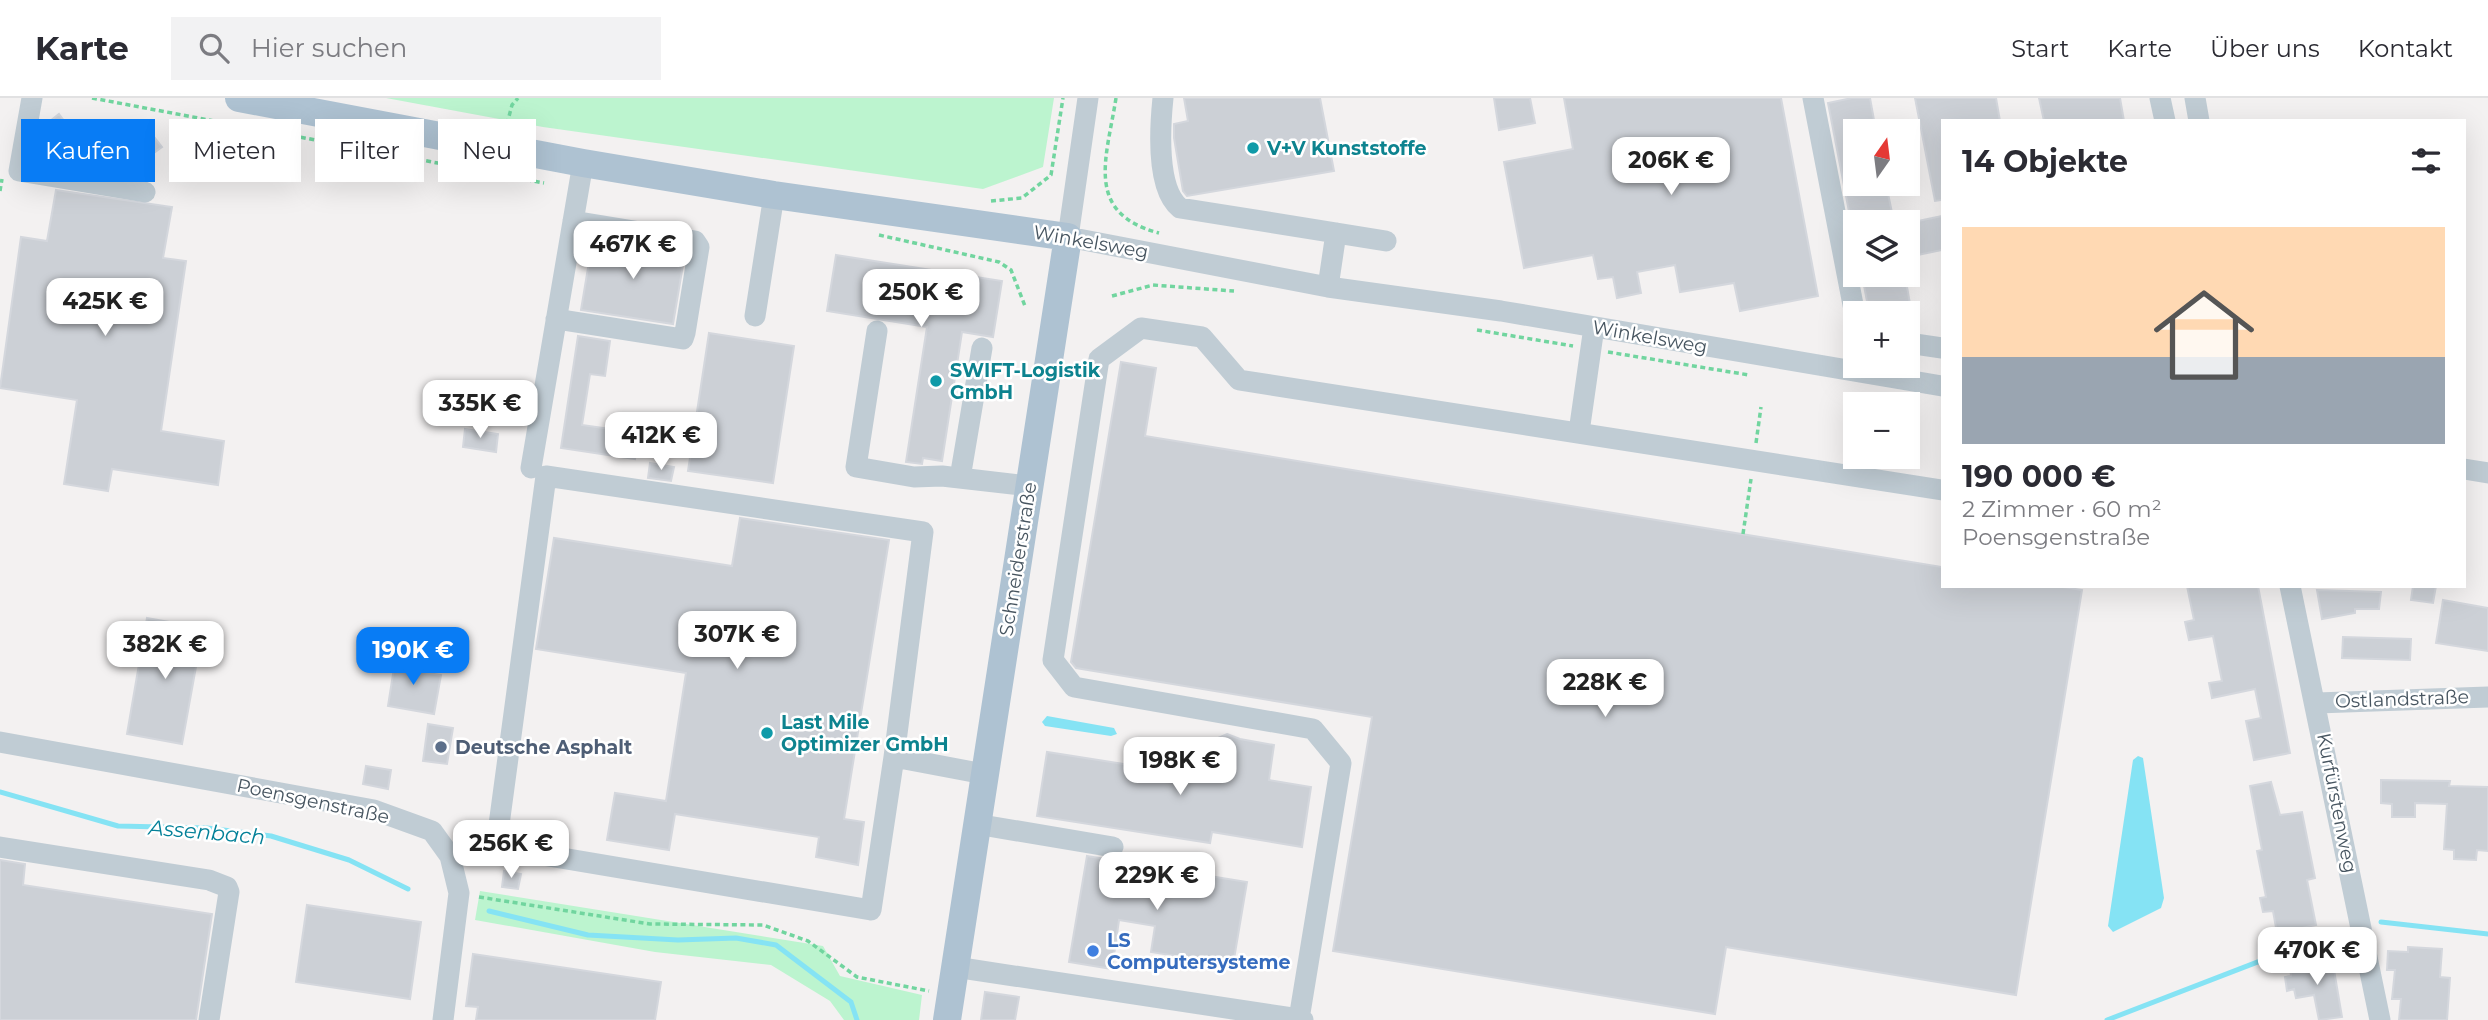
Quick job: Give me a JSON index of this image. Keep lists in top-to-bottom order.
{
  "streets": {
    "main road": ["Winkelsweg", "Schneiderstraße"],
    "street": ["Ostlandstraße", "Poensgenstraße", "Kurfürstenweg"]
  },
  "crossings": [
    ["Winkelsweg", "Schneiderstraße"],
    ["Ostlandstraße", "Kurfürstenweg"]
  ],
  "water": ["Assenbach"],
  "places": [
    "V+V Kunststoffe",
    "SWIFT-Logistik GmbH",
    "Last Mile Optimizer GmbH",
    "Deutsche Asphalt",
    "LS Computersysteme"
  ],
  "north": "top",
  "page": {
    "header": "Karte",
    "search": "Hier suchen",
    "nav": [
      "Start",
      "Karte",
      "Über uns",
      "Kontakt"
    ],
    "map_buttons": ["+", "−"],
    "chip": [
      "Kaufen",
      "Mieten",
      "Filter",
      "Neu"
    ],
    "heading": "14 Objekte",
    "price": [
      "206K €",
      "467K €",
      "250K €",
      "425K €",
      "335K €",
      "412K €",
      "307K €",
      "382K €",
      "190K €",
      "228K €",
      "198K €",
      "256K €",
      "229K €",
      "470K €"
    ],
    "list": [
      {
        "name": "190 000 €",
        "note": "2 Zimmer · 60 m² · Poensgenstraße"
      }
    ]
  }
}
